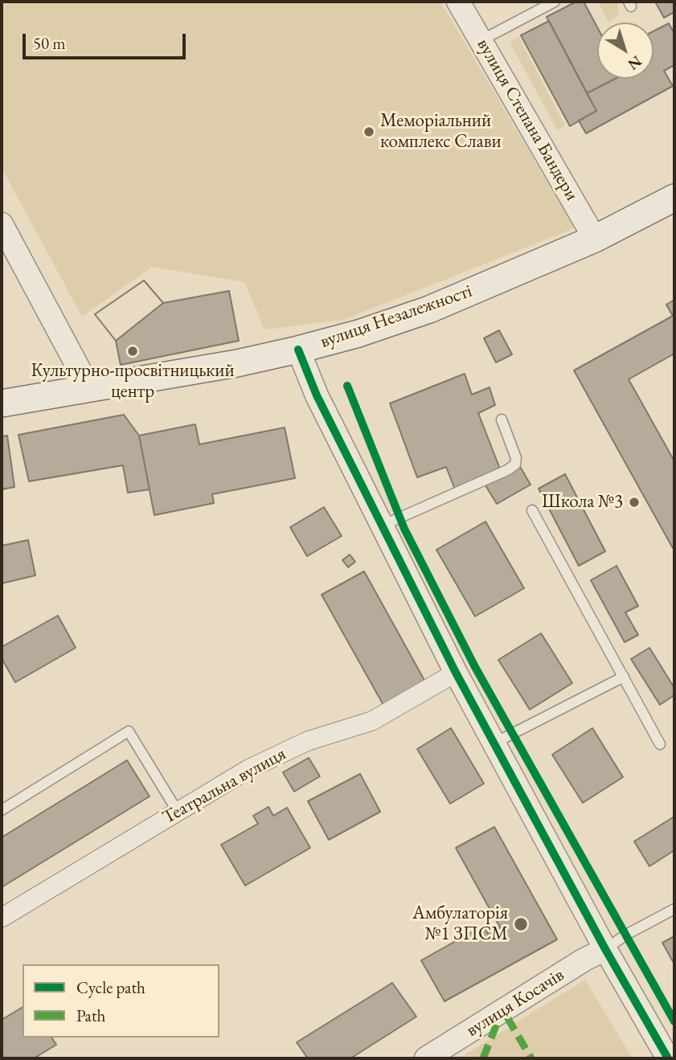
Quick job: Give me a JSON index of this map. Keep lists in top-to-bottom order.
{
  "streets": {
    "main road": ["вулиця Незалежності"],
    "street": ["вулиця Степана Бандери", "Театральна вулиця", "вулиця Косачів"]
  },
  "crossings": [
    ["вулиця Степана Бандери", "вулиця Незалежності"]
  ],
  "places": [
    "Меморіальний комплекс Слави",
    "Культурно-просвітницький центр",
    "Школа №3",
    "Амбулаторія №1 ЗПСМ"
  ],
  "legend": ["Cycle path", "Path"],
  "scale_bar": "50 m",
  "north": "bottom right"
}
